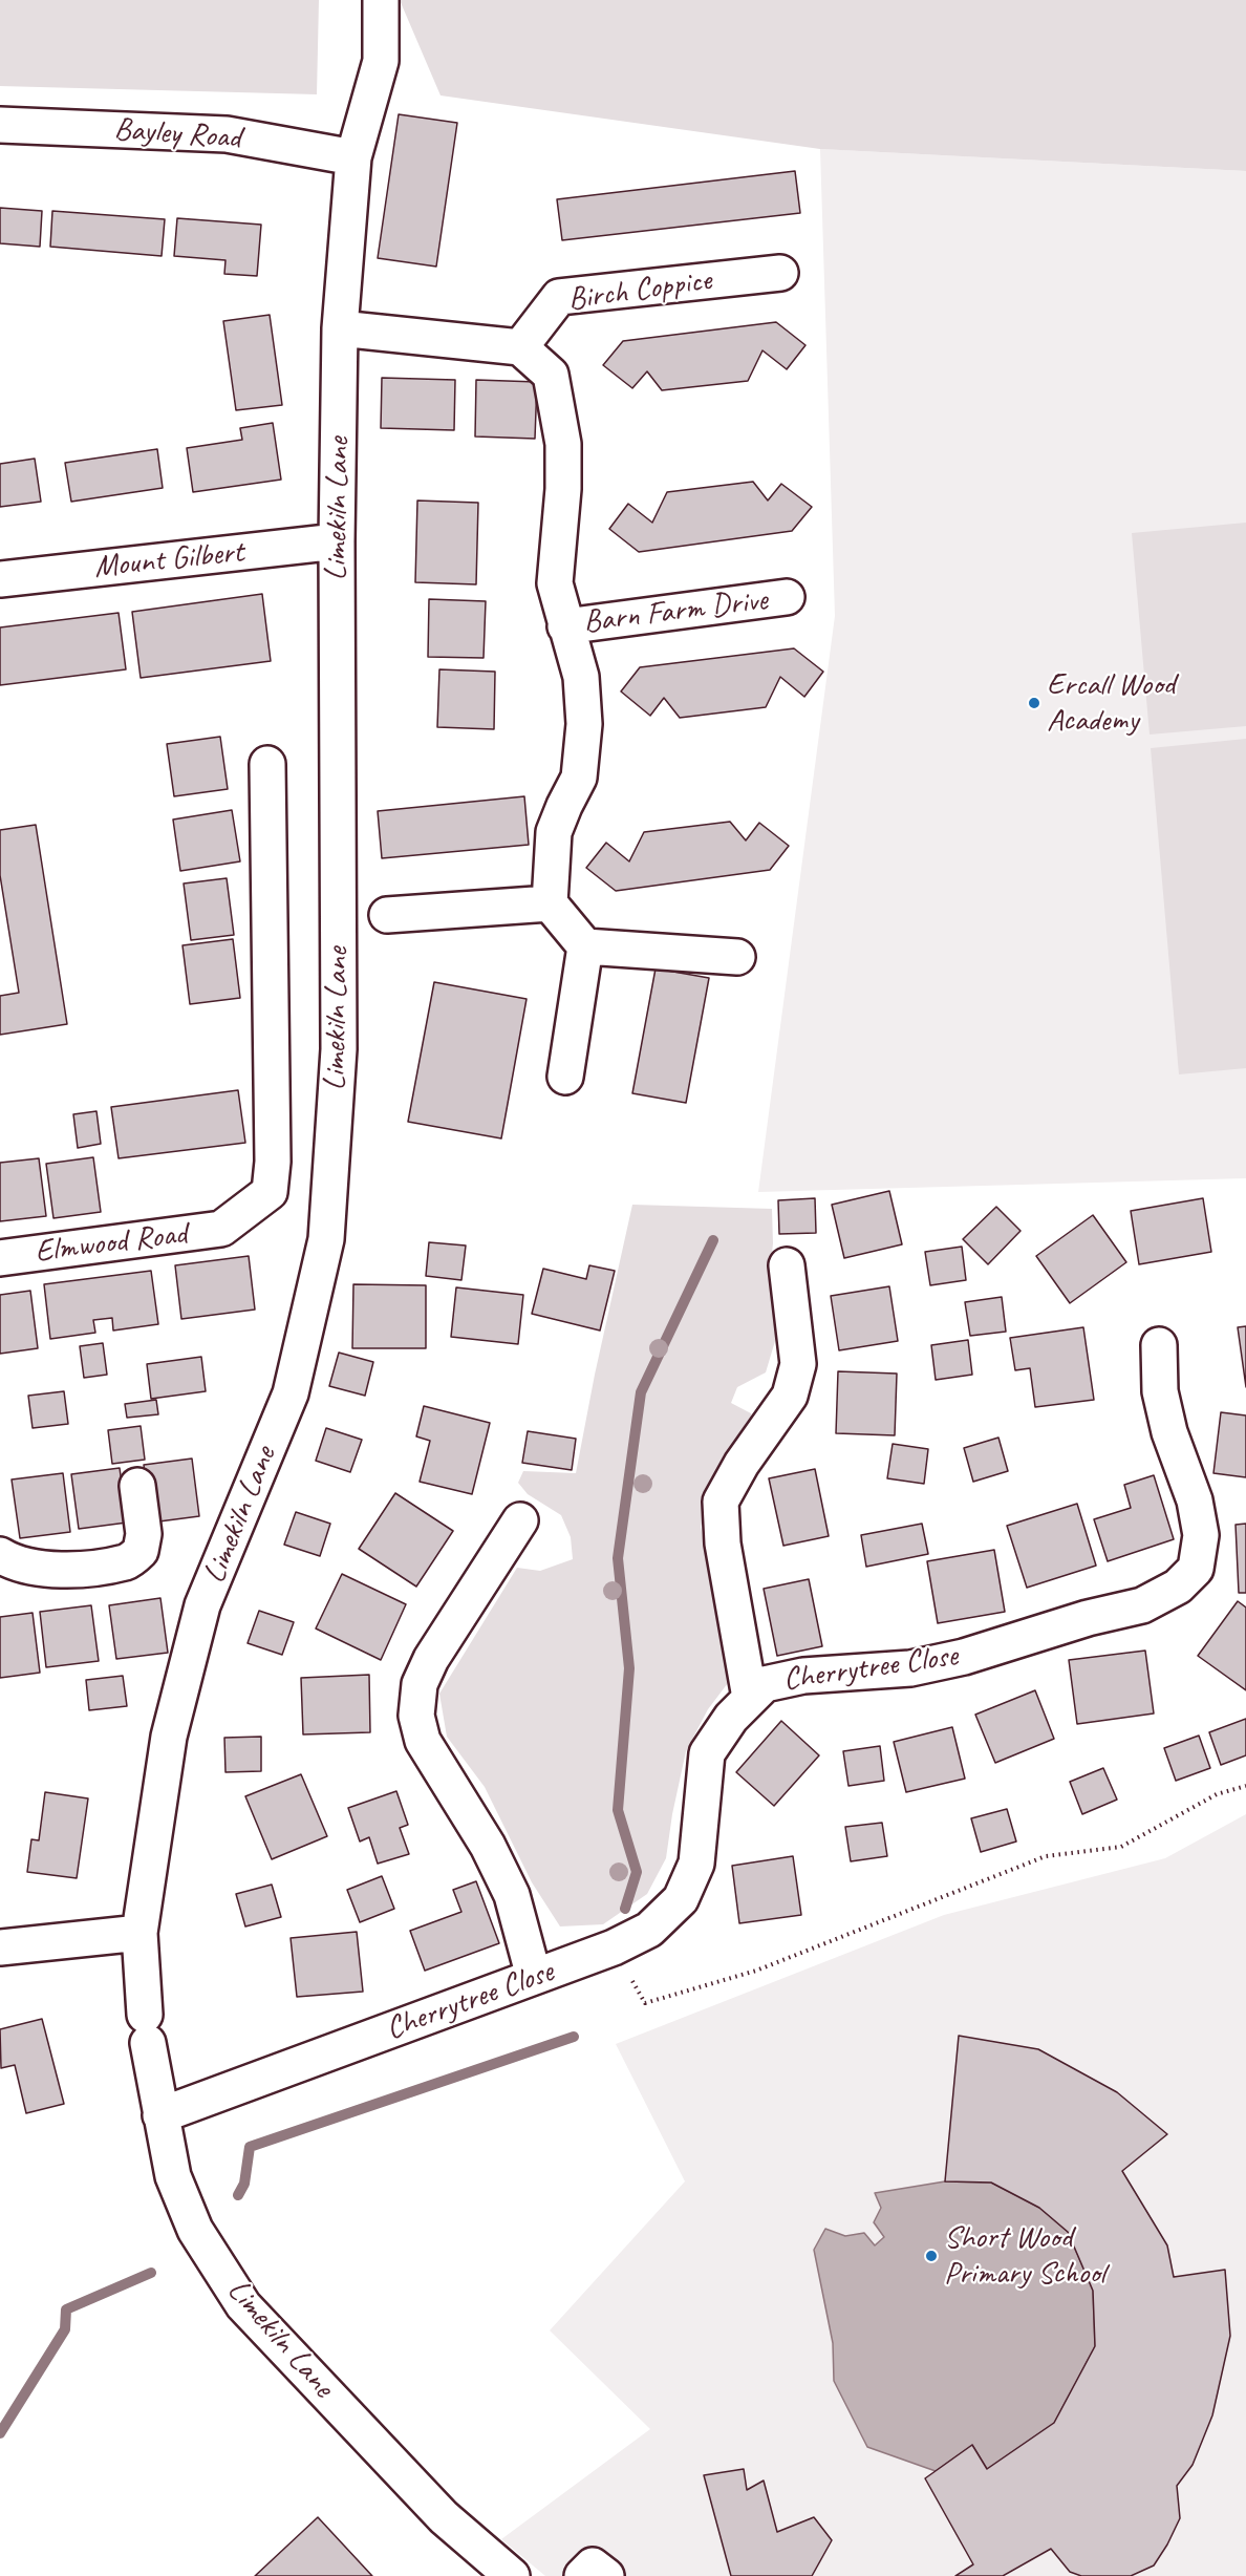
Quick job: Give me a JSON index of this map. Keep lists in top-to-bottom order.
{
  "streets": {
    "street": [
      "Bayley Road",
      "Birch Coppice",
      "Limekiln Lane",
      "Mount Gilbert",
      "Barn Farm Drive",
      "Elmwood Road",
      "Cherrytree Close"
    ]
  },
  "crossings": [
    ["Bayley Road", "Limekiln Lane"],
    ["Birch Coppice", "Barn Farm Drive"],
    ["Limekiln Lane", "Mount Gilbert"],
    ["Limekiln Lane", "Cherrytree Close"]
  ],
  "places": ["Ercall Wood Academy", "Short Wood Primary School"]
}
